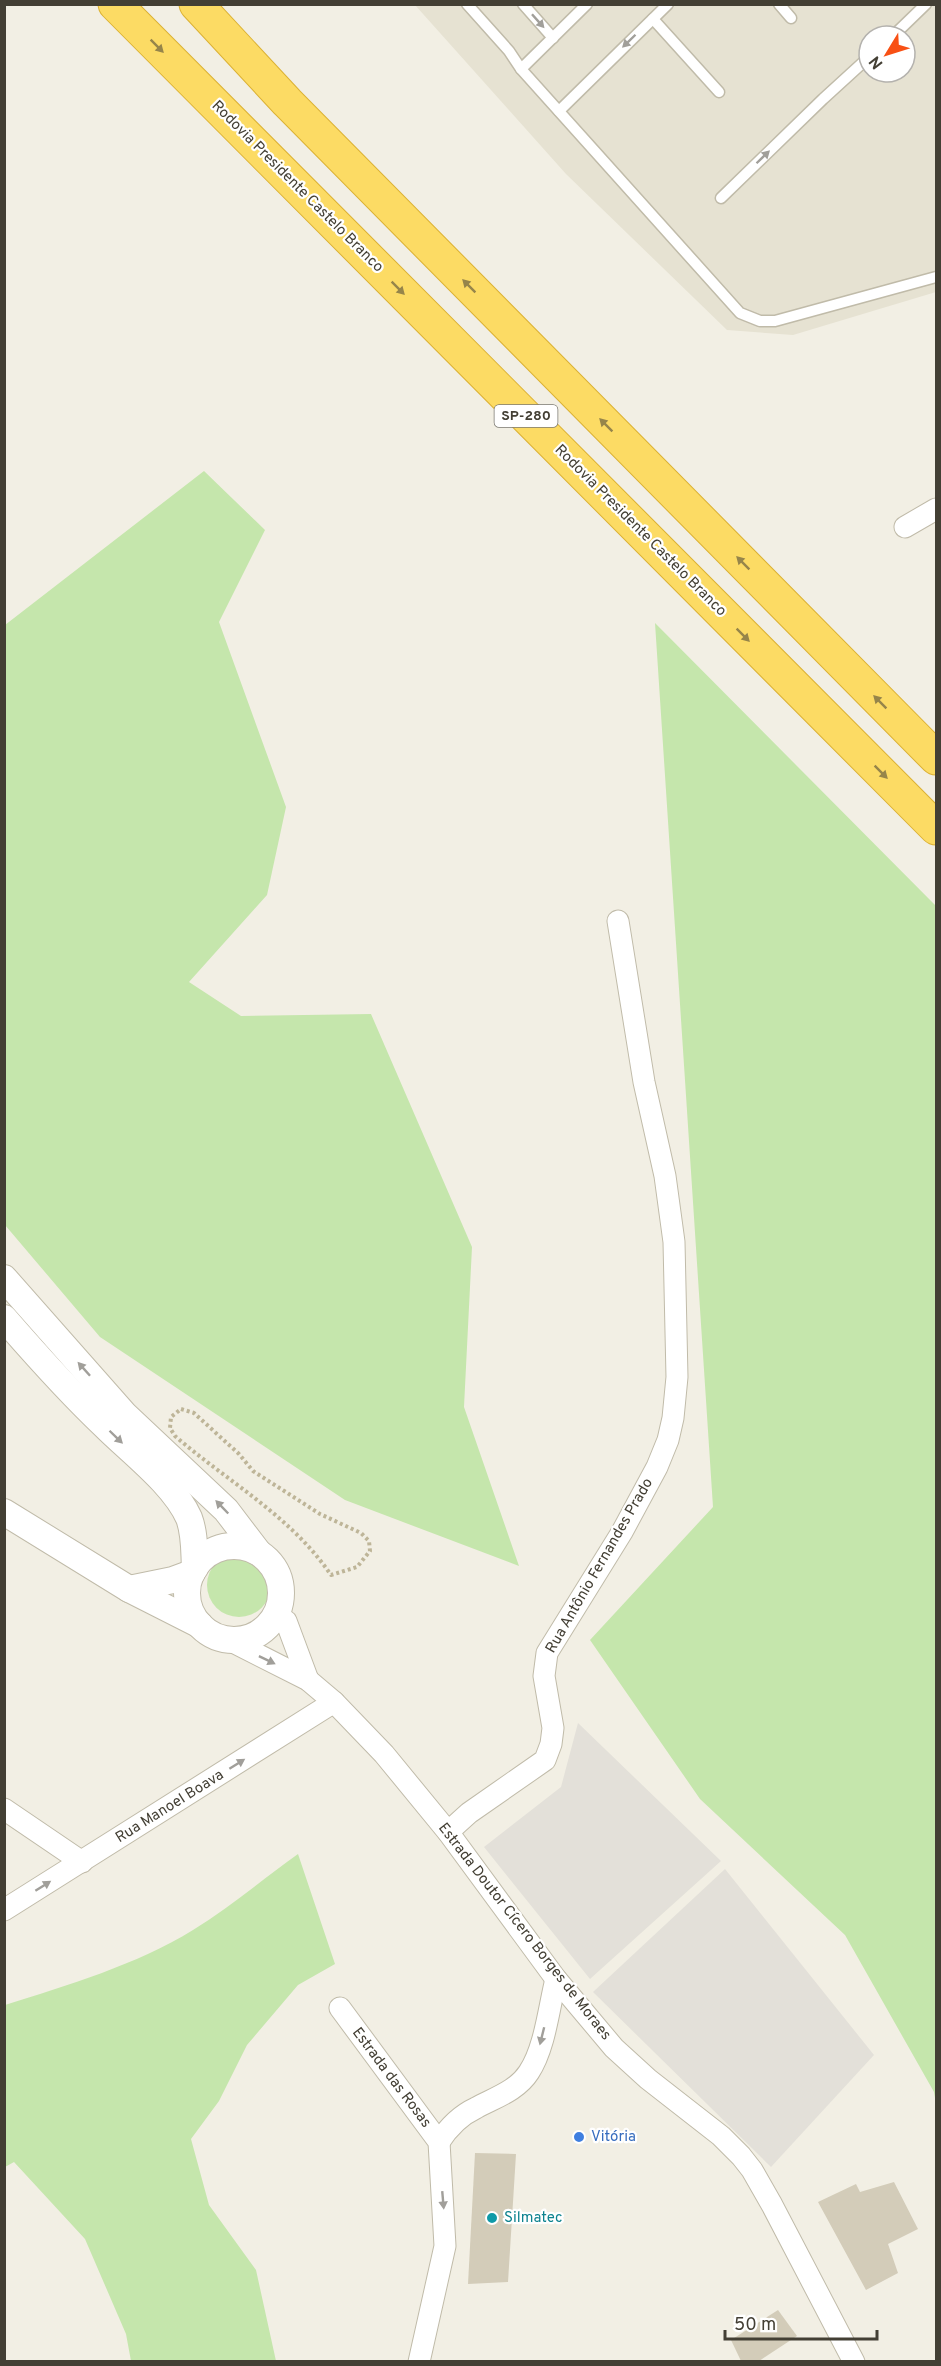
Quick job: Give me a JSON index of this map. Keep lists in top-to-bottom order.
{
  "streets": {
    "highway": ["Rodovia Presidente Castelo Branco", "SP-280"],
    "street": [
      "Rua Antônio Fernandes Prado",
      "Rua Manoel Boava",
      "Estrada Doutor Cícero Borges de Moraes",
      "Estrada das Rosas"
    ]
  },
  "crossings": [
    ["Rua Antônio Fernandes Prado", "Estrada Doutor Cícero Borges de Moraes"],
    ["Rua Manoel Boava", "Estrada Doutor Cícero Borges de Moraes"]
  ],
  "one_way": ["Rua Manoel Boava", "Estrada das Rosas"],
  "places": ["Vitória", "Silmatec"],
  "scale_bar": "50 m",
  "north": "bottom left"
}
